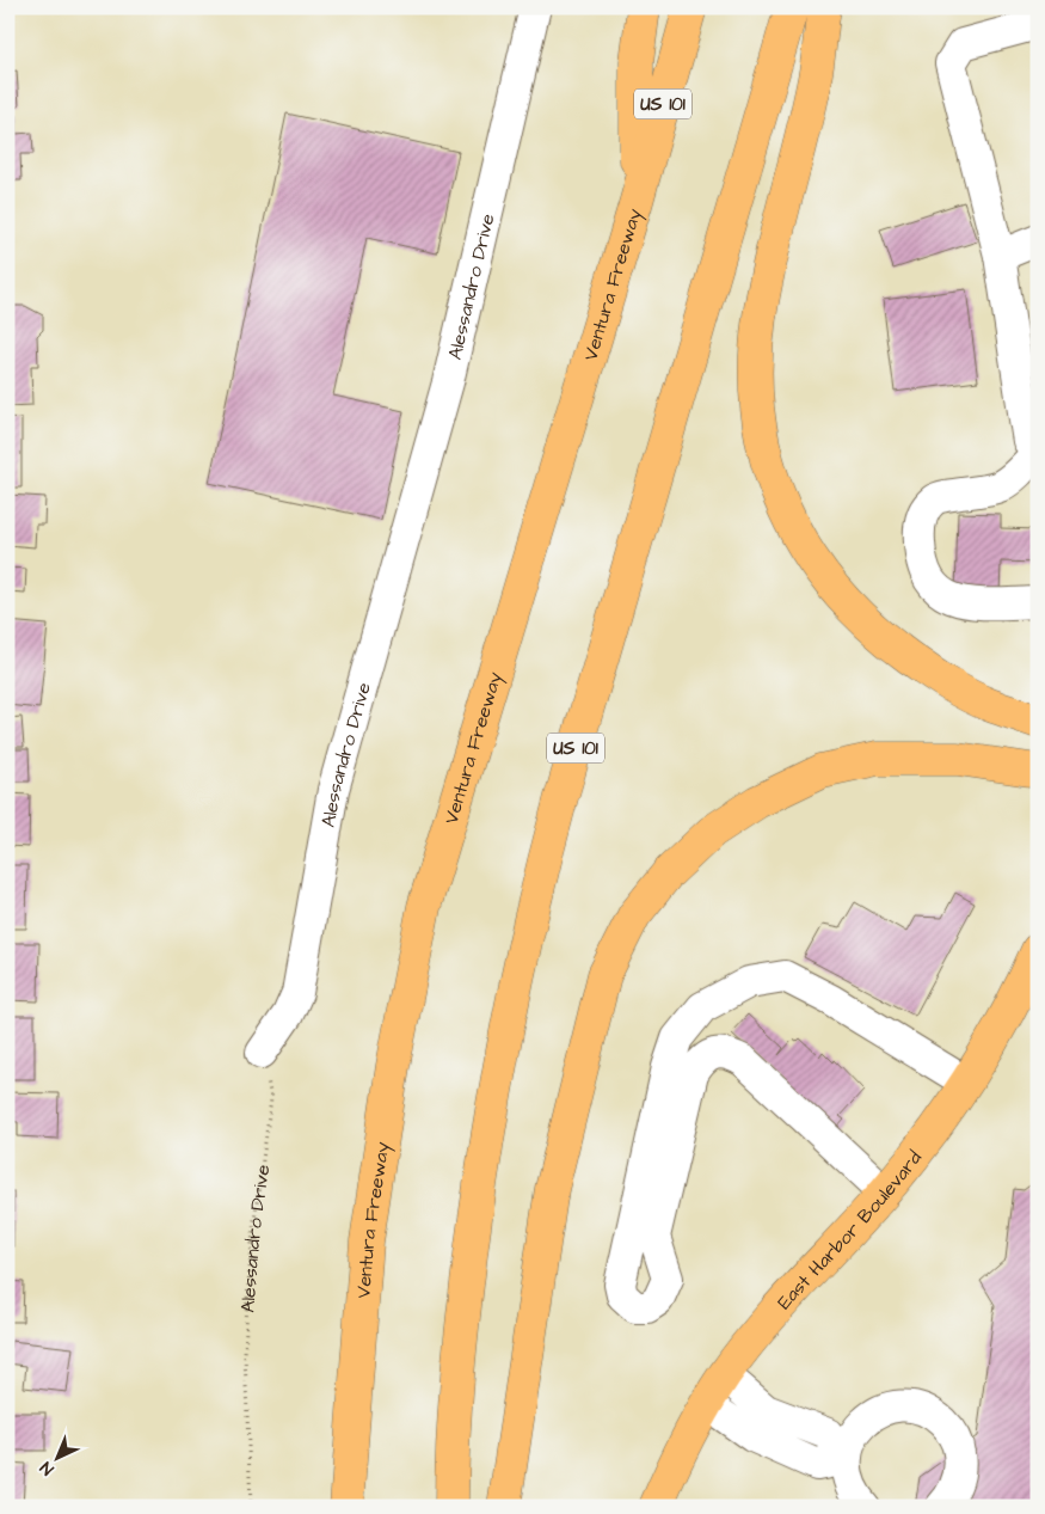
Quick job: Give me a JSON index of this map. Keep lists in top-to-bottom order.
{
  "streets": {
    "main road": ["US 101", "Ventura Freeway", "East Harbor Boulevard"],
    "street": ["Alessandro Drive"]
  },
  "north": "bottom left"
}
